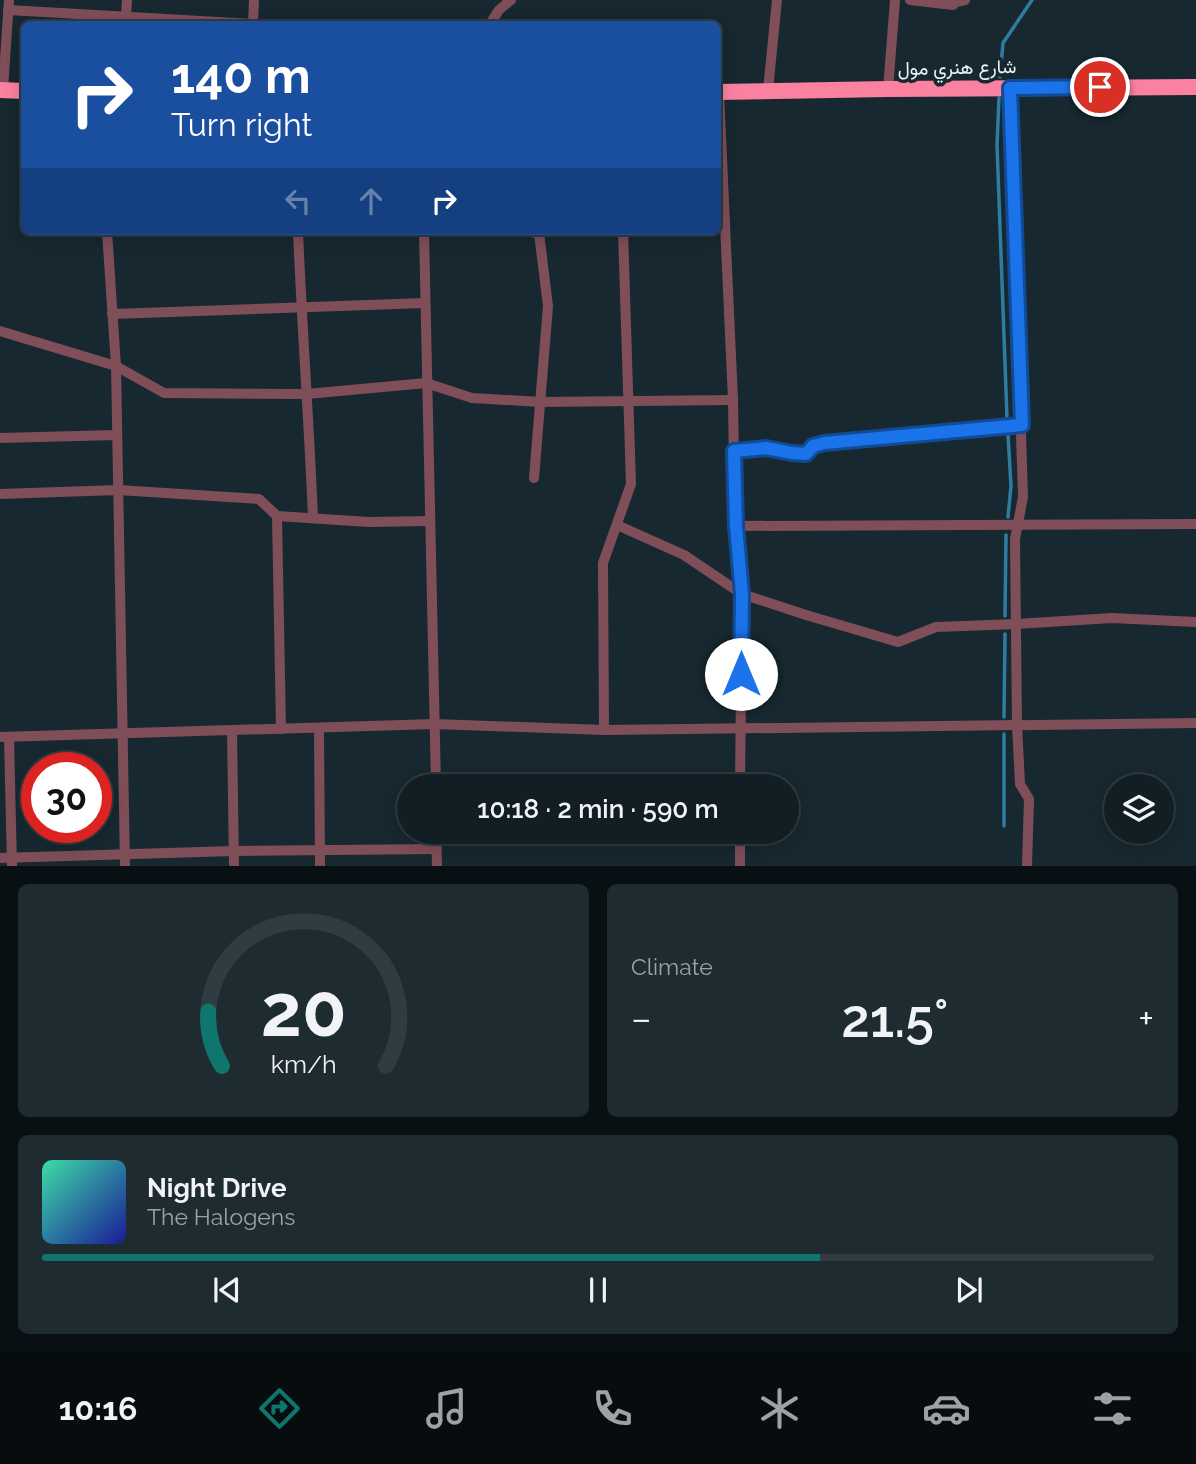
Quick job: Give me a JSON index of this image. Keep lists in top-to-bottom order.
{
  "streets": {
    "highway": ["شارع هنري مول"]
  },
  "page": {
    "turn": ["140 m", "Turn right"],
    "limit": "30",
    "trip": "10:18 · 2 min · 590 m",
    "tile": "Climate",
    "heat": ["−", "21.5°", "+"],
    "song": ["Night Drive", "The Halogens"],
    "tabs": "10:16",
    "gauge": ["20", "km/h"]
  }
}
